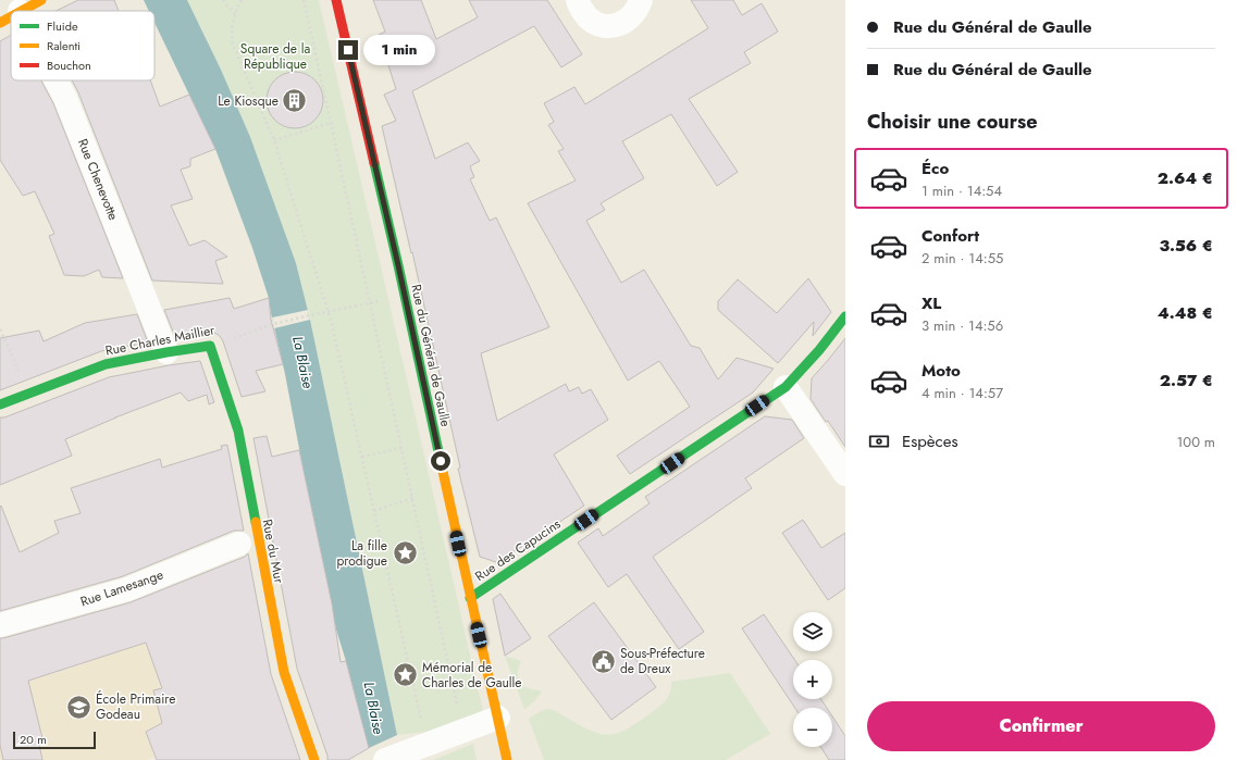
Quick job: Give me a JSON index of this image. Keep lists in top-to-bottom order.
{
  "streets": {
    "street": [
      "Rue Chenevotte",
      "Rue Charles Maillier",
      "Rue du Général de Gaulle",
      "Rue des Capucins",
      "Rue du Mur",
      "Rue Lamesange"
    ]
  },
  "crossings": [
    ["Rue Chenevotte", "Rue Charles Maillier"],
    ["Rue Charles Maillier", "Rue du Général de Gaulle"],
    ["Rue Charles Maillier", "Rue du Mur"],
    ["Rue du Général de Gaulle", "Rue des Capucins"]
  ],
  "water": ["La Blaise"],
  "parks": ["Square de la République"],
  "places": {
    "building": ["Le Kiosque"],
    "place": ["La fille prodigue", "Mémorial de Charles de Gaulle"],
    "public building": ["Sous-Préfecture de Dreux"],
    "school or university": ["École Primaire Godeau"]
  },
  "legend": ["Fluide", "Ralenti", "Bouchon"],
  "scale_bar": "20 m",
  "page": {
    "banner": ["Rue du Général de Gaulle", "Rue du Général de Gaulle"],
    "bubble": "1 min",
    "heading": "Choisir une course",
    "list": [
      {
        "name": "Éco",
        "note": "1 min · 14:54",
        "value": "2.64 €"
      },
      {
        "name": "Confort",
        "note": "2 min · 14:55",
        "value": "3.56 €"
      },
      {
        "name": "XL",
        "note": "3 min · 14:56",
        "value": "4.48 €"
      },
      {
        "name": "Moto",
        "note": "4 min · 14:57",
        "value": "2.57 €"
      }
    ],
    "pay": ["Espèces", "100 m"],
    "map_buttons": ["+", "−"],
    "buttons": "Confirmer",
    "scale": "20 m"
  }
}
